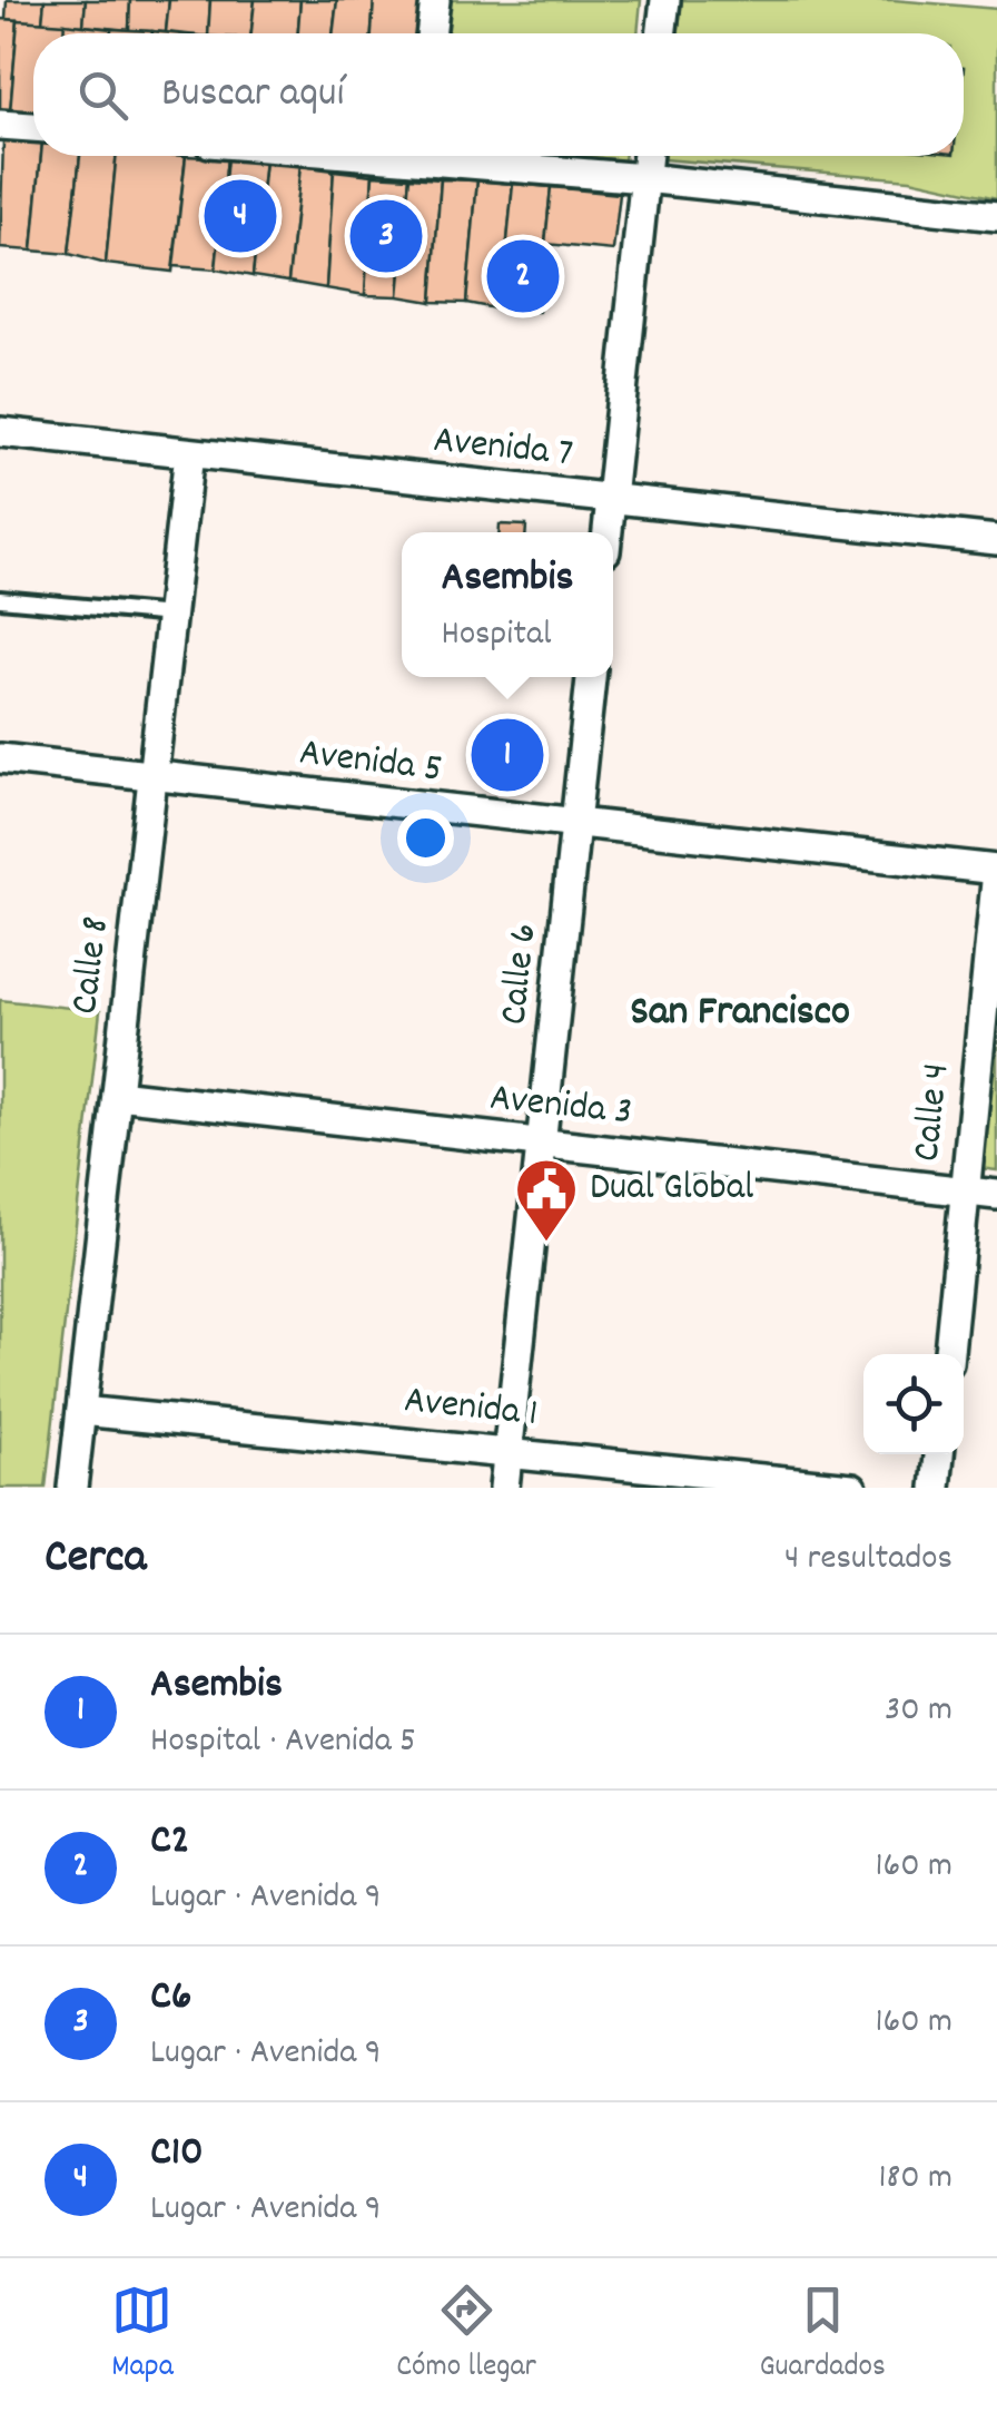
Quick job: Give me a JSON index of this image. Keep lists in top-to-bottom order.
{
  "streets": {
    "street": [
      "Avenida 7",
      "Avenida 5",
      "Calle 8",
      "Calle 6",
      "Avenida 3",
      "Calle 4",
      "Avenida 1"
    ]
  },
  "crossings": [
    ["Avenida 7", "Calle 8"],
    ["Avenida 5", "Calle 8"],
    ["Avenida 5", "Calle 6"],
    ["Avenida 5", "Calle 4"],
    ["Calle 8", "Avenida 3"],
    ["Calle 8", "Avenida 1"],
    ["Calle 6", "Avenida 3"],
    ["Calle 6", "Avenida 1"],
    ["Avenida 3", "Calle 4"]
  ],
  "districts": ["San Francisco"],
  "places": {
    "public building": ["Dual Global"]
  },
  "page": {
    "search": "Buscar aquí",
    "pins": [
      "4",
      "3",
      "2",
      "1"
    ],
    "popup": ["Asembis", "Hospital"],
    "heading": ["Cerca", "4 resultados"],
    "list": [
      {
        "mark": "1",
        "name": "Asembis",
        "note": "Hospital · Avenida 5",
        "value": "30 m"
      },
      {
        "mark": "2",
        "name": "C2",
        "note": "Lugar · Avenida 9",
        "value": "160 m"
      },
      {
        "mark": "3",
        "name": "C6",
        "note": "Lugar · Avenida 9",
        "value": "160 m"
      },
      {
        "mark": "4",
        "name": "C10",
        "note": "Lugar · Avenida 9",
        "value": "180 m"
      }
    ],
    "nav": ["Mapa", "Cómo llegar", "Guardados"]
  }
}
